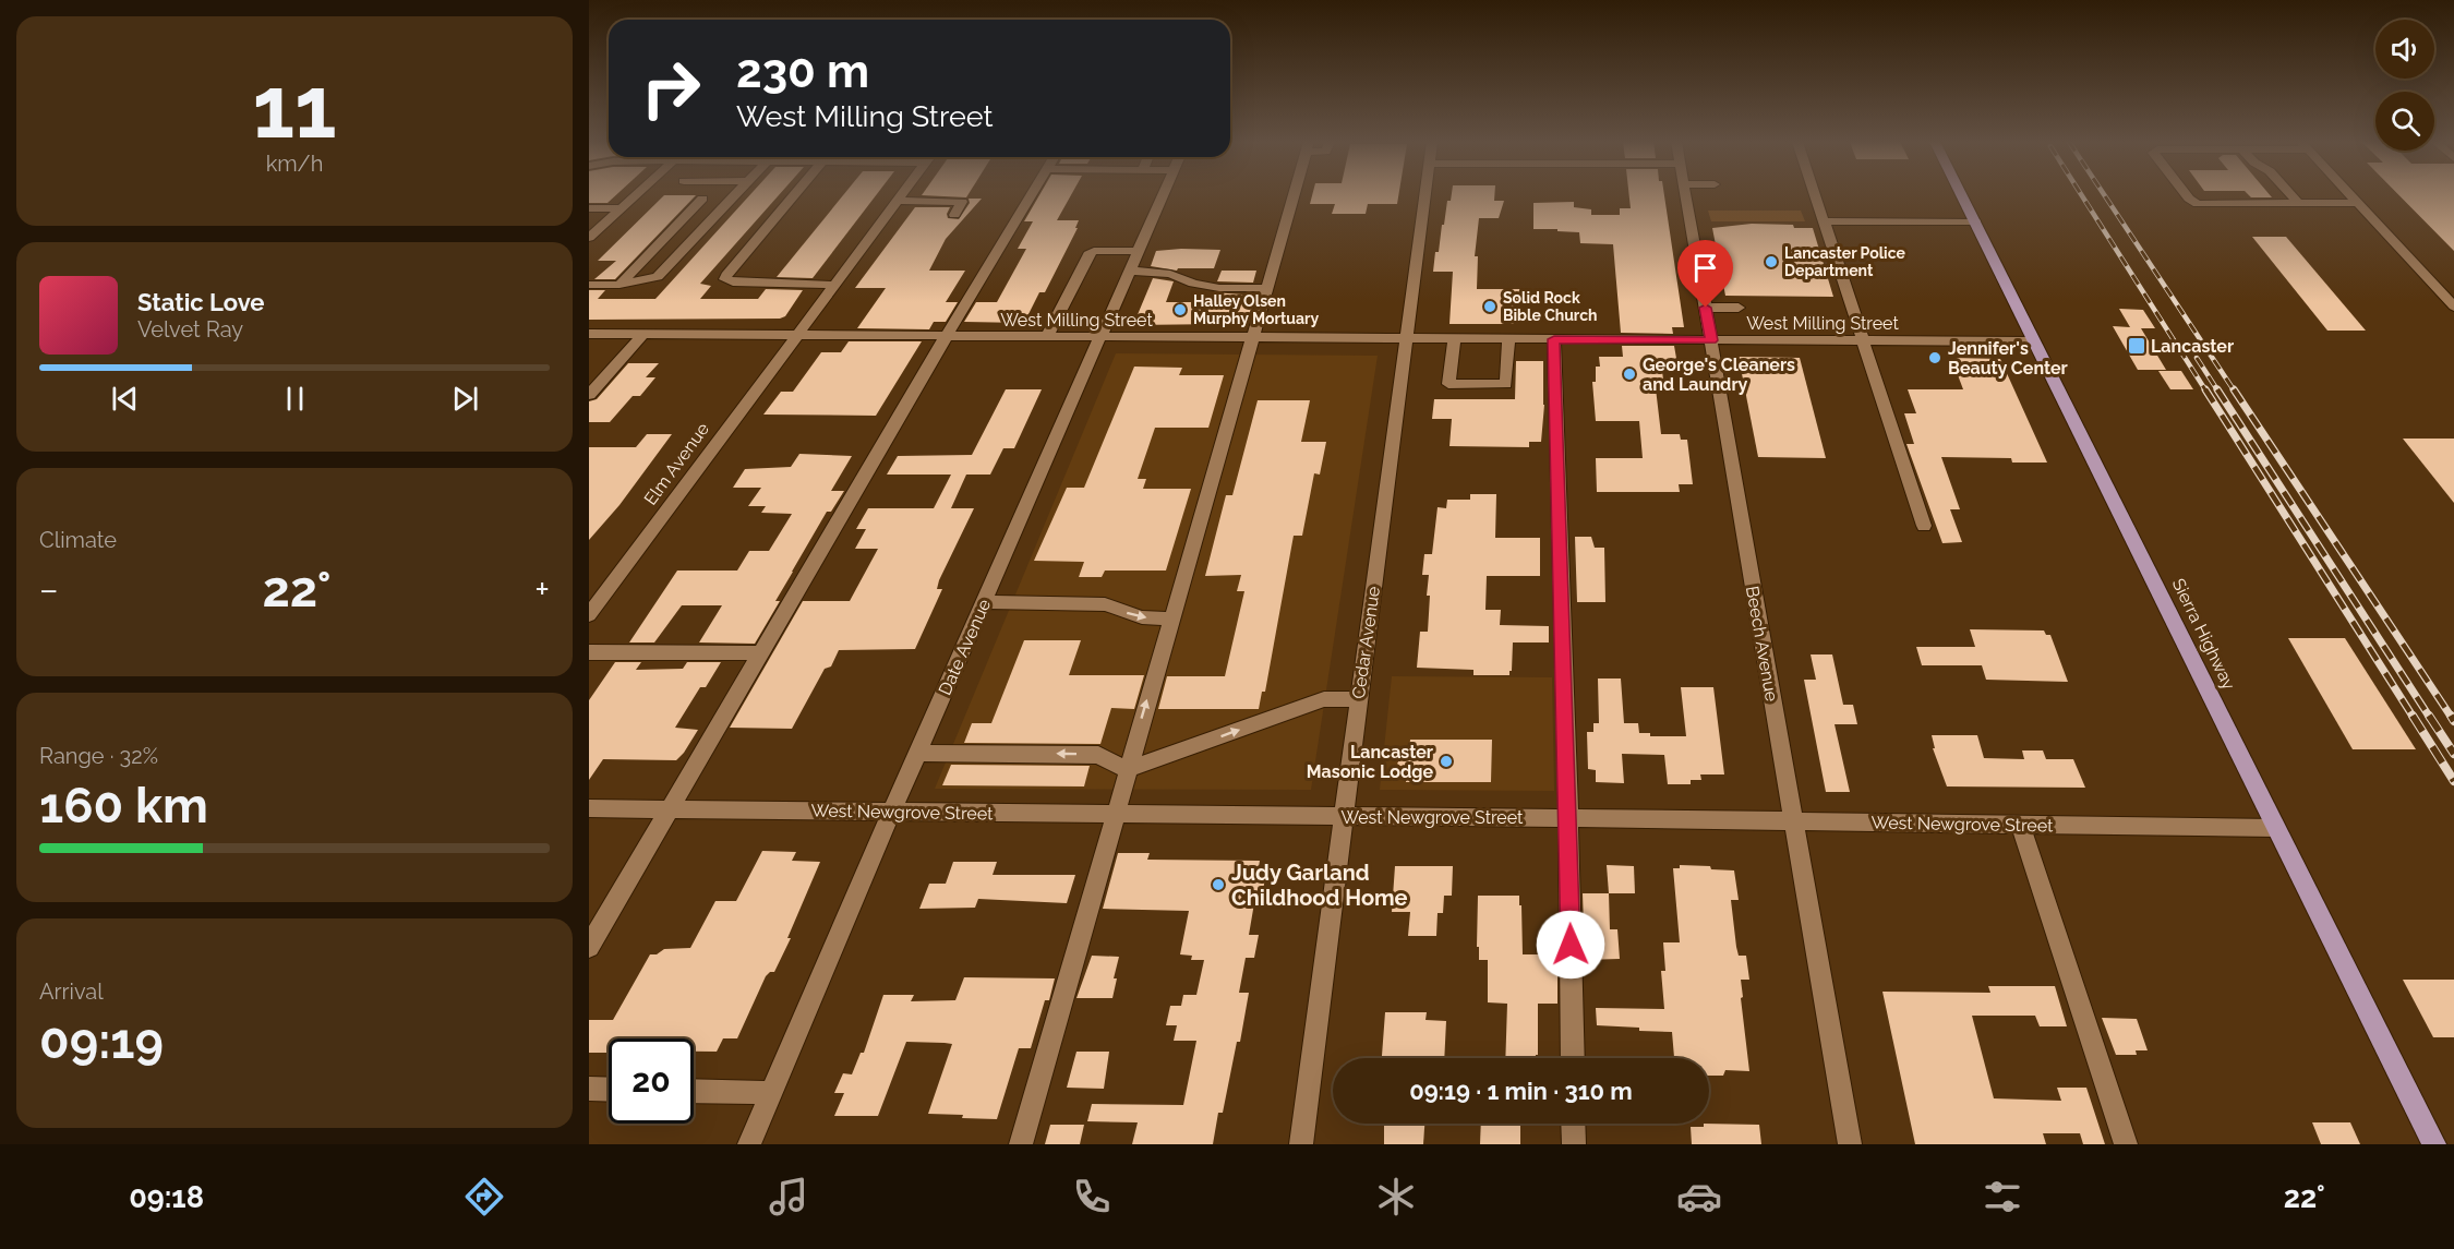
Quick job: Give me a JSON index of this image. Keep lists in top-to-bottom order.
{
  "streets": {
    "main road": ["Sierra Highway"],
    "street": [
      "West Milling Street",
      "Elm Avenue",
      "Cedar Avenue",
      "Beech Avenue",
      "Date Avenue",
      "West Newgrove Street"
    ]
  },
  "crossings": [
    ["West Milling Street", "Elm Avenue"],
    ["West Milling Street", "Sierra Highway"],
    ["West Milling Street", "Cedar Avenue"],
    ["West Milling Street", "Beech Avenue"],
    ["West Milling Street", "Date Avenue"],
    ["Sierra Highway", "West Newgrove Street"],
    ["Cedar Avenue", "West Newgrove Street"],
    ["Beech Avenue", "West Newgrove Street"],
    ["Date Avenue", "West Newgrove Street"]
  ],
  "places": {
    "other": [
      "Lancaster Police Department",
      "Solid Rock Bible Church",
      "Halley Olsen Murphy Mortuary",
      "Jennifer's Beauty Center",
      "George's Cleaners and Laundry",
      "Lancaster Masonic Lodge",
      "Judy Garland Childhood Home"
    ],
    "transit": ["Lancaster"]
  },
  "page": {
    "tile": [
      ["11", "km/h"],
      "Climate",
      ["Range · 32%", "160 km"],
      ["Arrival", "09:19"]
    ],
    "turn": ["230 m", "West Milling Street"],
    "song": ["Static Love", "Velvet Ray"],
    "heat": ["−", "22°", "+"],
    "limit": "20",
    "trip": "09:19 · 1 min · 310 m",
    "tabs": ["09:18", "22°"]
  }
}
